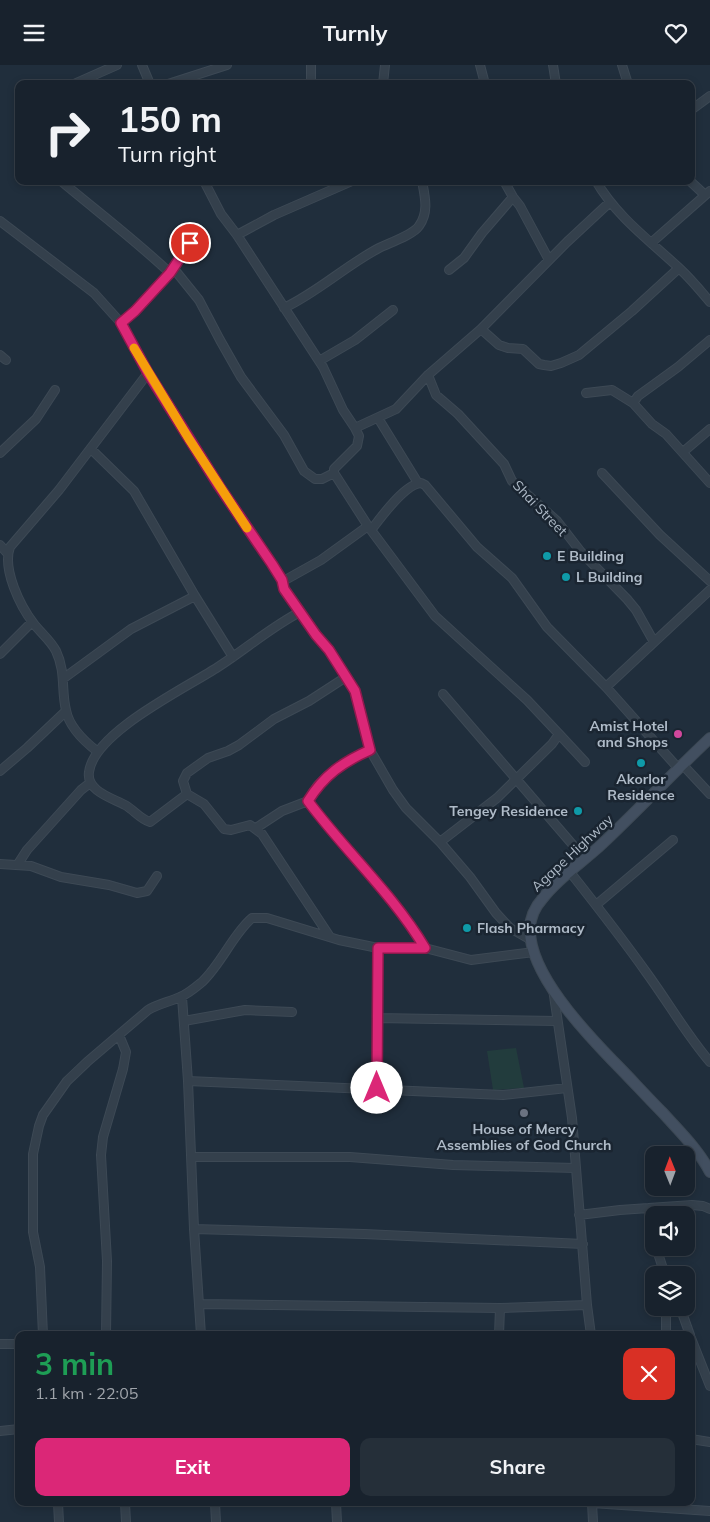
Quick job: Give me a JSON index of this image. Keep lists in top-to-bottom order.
{
  "streets": {
    "street": ["Shai Street", "Agape Highway"]
  },
  "places": [
    "E Building",
    "L Building",
    "Amist Hotel and Shops",
    "Akorlor Residence",
    "Tengey Residence",
    "Flash Pharmacy",
    "House of Mercy Assemblies of God Church"
  ],
  "north": "top",
  "page": {
    "header": "Turnly",
    "turn": ["150 m", "Turn right"],
    "heading": ["3 min", "1.1 km · 22:05"],
    "buttons": ["Exit", "Share"]
  }
}
